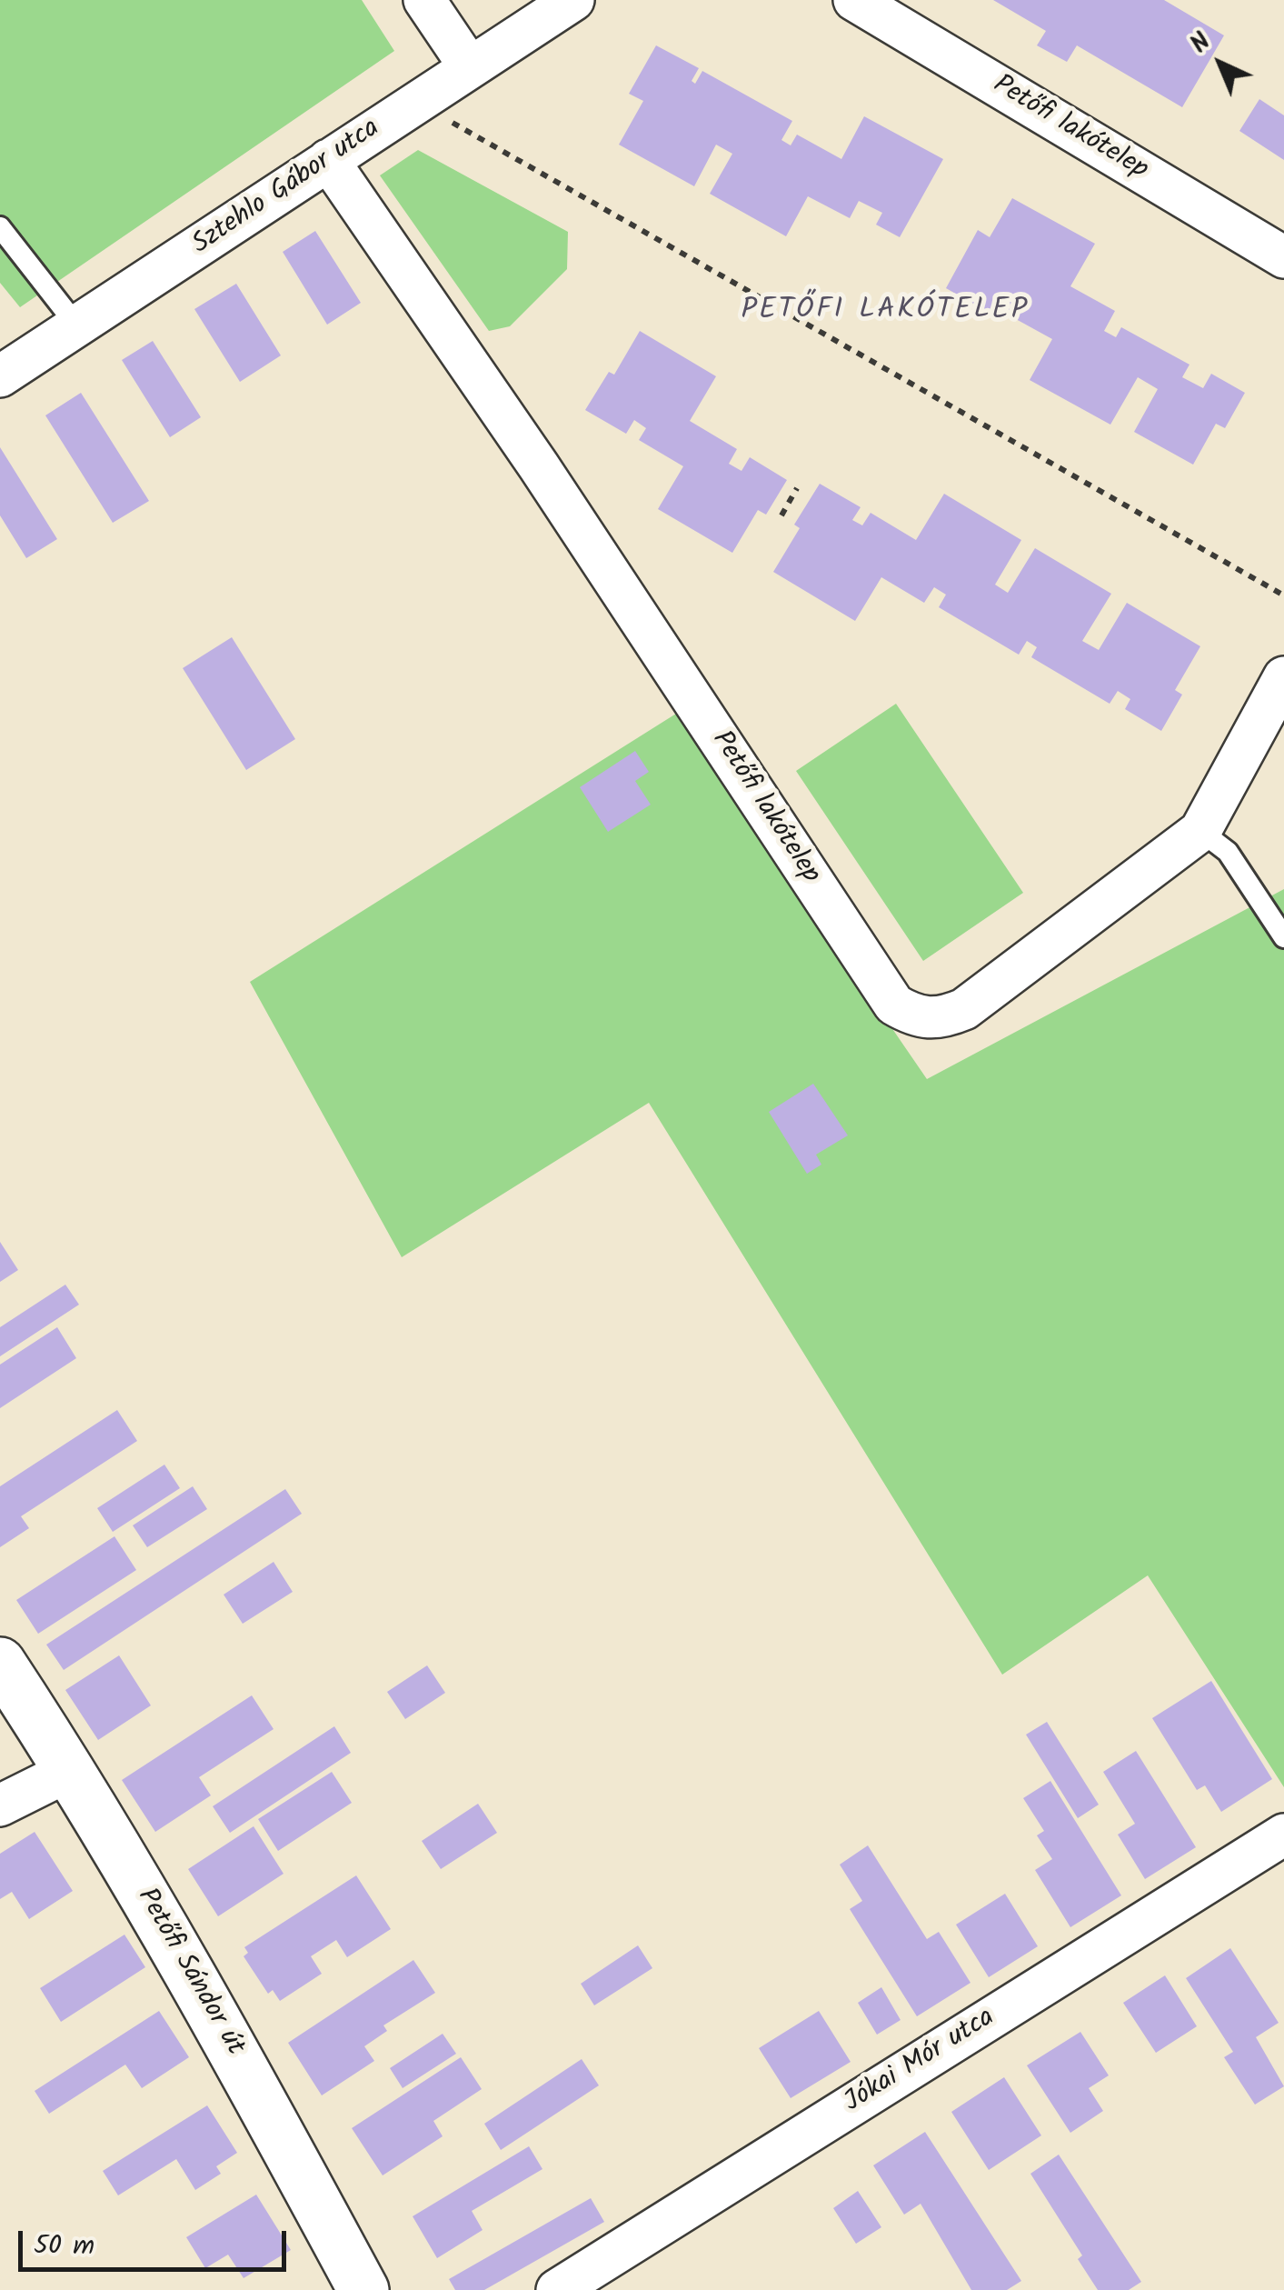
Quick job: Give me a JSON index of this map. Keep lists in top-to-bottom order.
{
  "streets": {
    "main road": ["Petőfi Sándor út"],
    "street": ["Petőfi lakótelep", "Sztehlo Gábor utca", "Jókai Mór utca"]
  },
  "crossings": [
    ["Petőfi lakótelep", "Sztehlo Gábor utca"]
  ],
  "districts": ["PETŐFI LAKÓTELEP"],
  "scale_bar": "50 m",
  "north": "top left"
}
